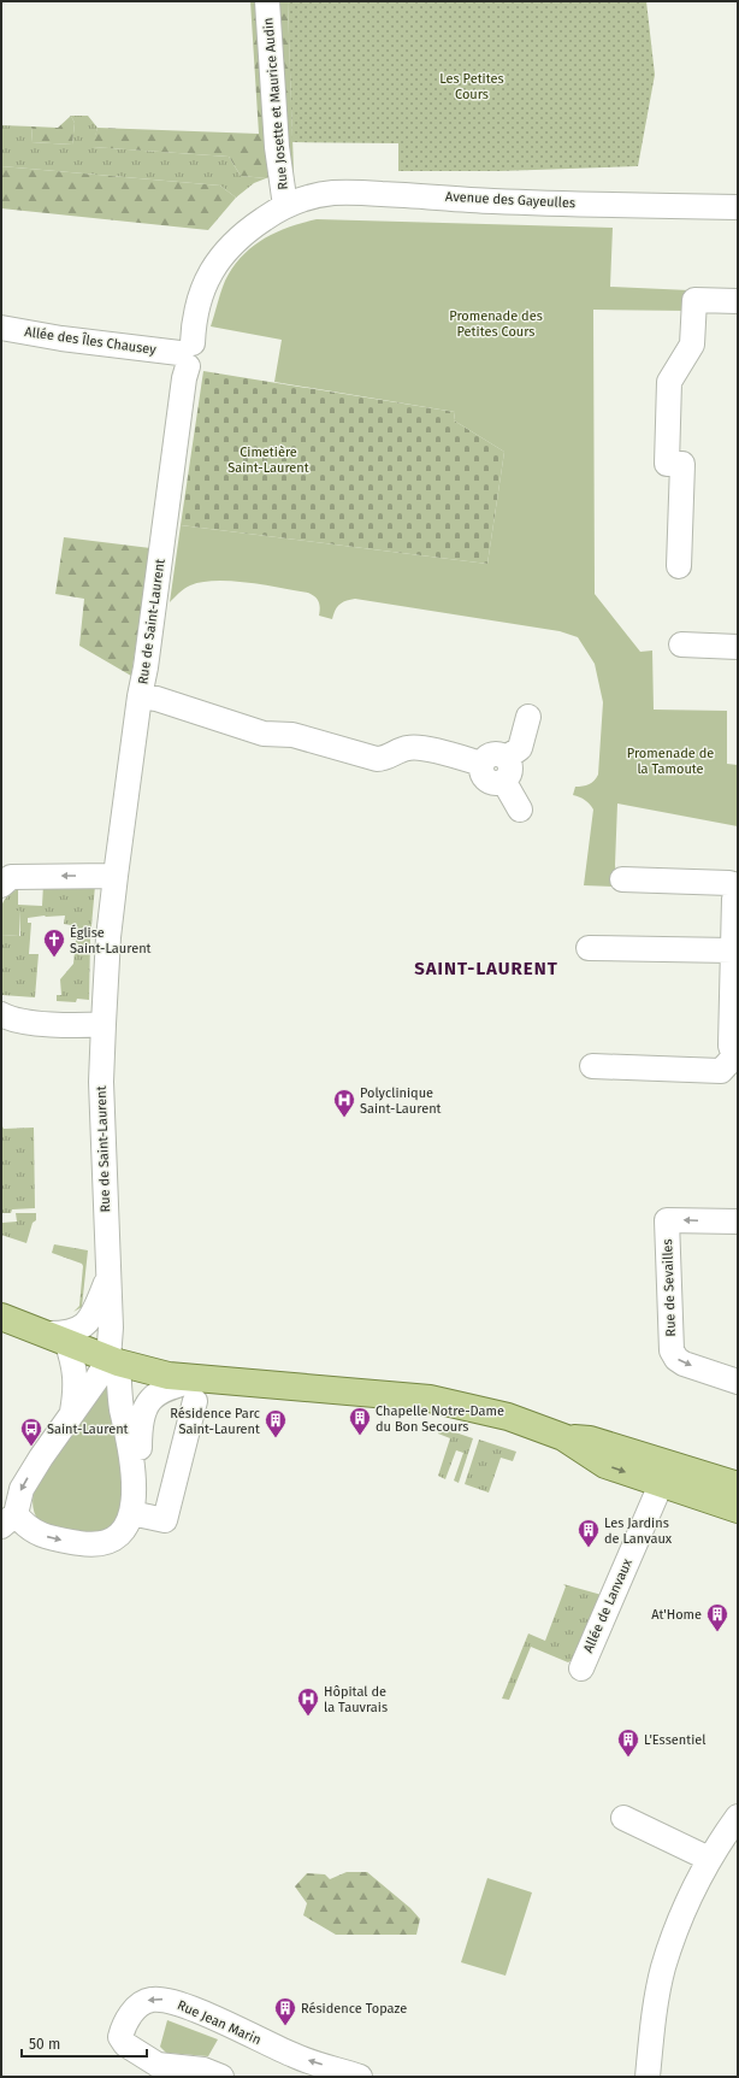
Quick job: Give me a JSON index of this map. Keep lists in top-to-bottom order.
{
  "streets": {
    "street": [
      "Rue Josette et Maurice Audin",
      "Avenue des Gayeulles",
      "Allée des Îles Chausey",
      "Rue de Saint-Laurent",
      "Rue de Sevailles",
      "Allée de Lanvaux",
      "Rue Jean Marin"
    ]
  },
  "crossings": [
    ["Rue Josette et Maurice Audin", "Avenue des Gayeulles"],
    ["Rue Josette et Maurice Audin", "Rue de Saint-Laurent"],
    ["Avenue des Gayeulles", "Rue de Saint-Laurent"],
    ["Allée des Îles Chausey", "Rue de Saint-Laurent"]
  ],
  "districts": ["SAINT-LAURENT"],
  "parks": [
    "Les Petites Cours",
    "Promenade des Petites Cours",
    "Cimetière Saint-Laurent",
    "Promenade de la Tamoute"
  ],
  "places": {
    "church": ["Église Saint-Laurent"],
    "hospital": ["Polyclinique Saint-Laurent", "Hôpital de la Tauvrais"],
    "building": [
      "Chapelle Notre-Dame du Bon Secours",
      "Résidence Parc Saint-Laurent",
      "Les Jardins de Lanvaux",
      "At'Home",
      "L'Essentiel",
      "Résidence Topaze"
    ],
    "bus stop": ["Saint-Laurent"]
  },
  "scale_bar": "50 m"
}
